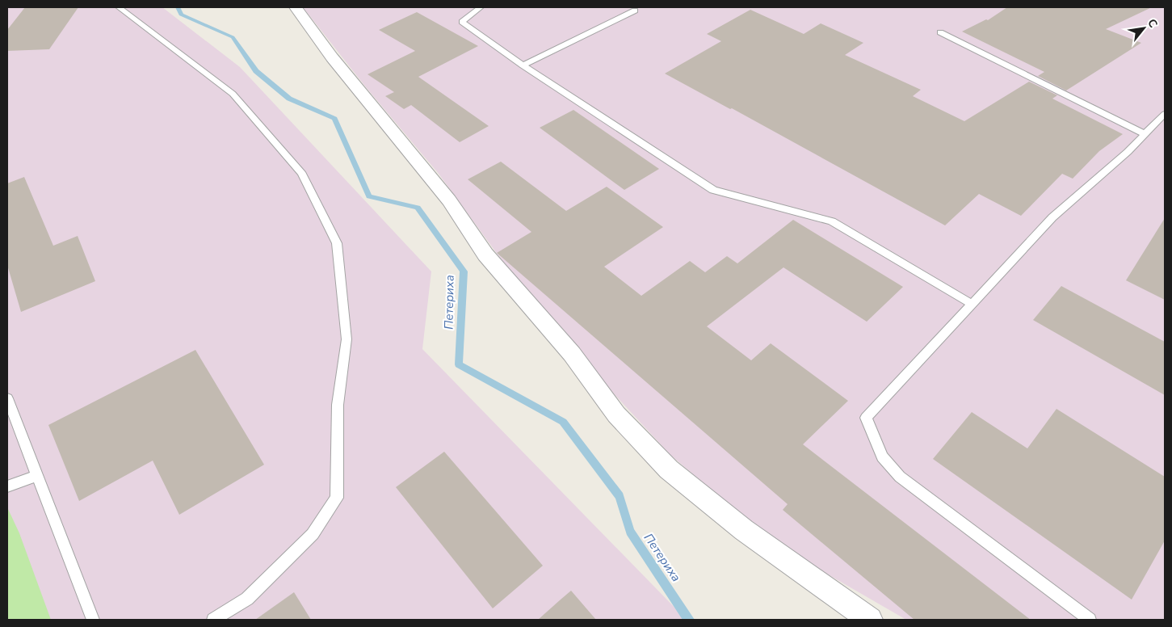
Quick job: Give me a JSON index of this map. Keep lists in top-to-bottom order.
{
  "water": ["Петериха"],
  "north": "top right"
}
